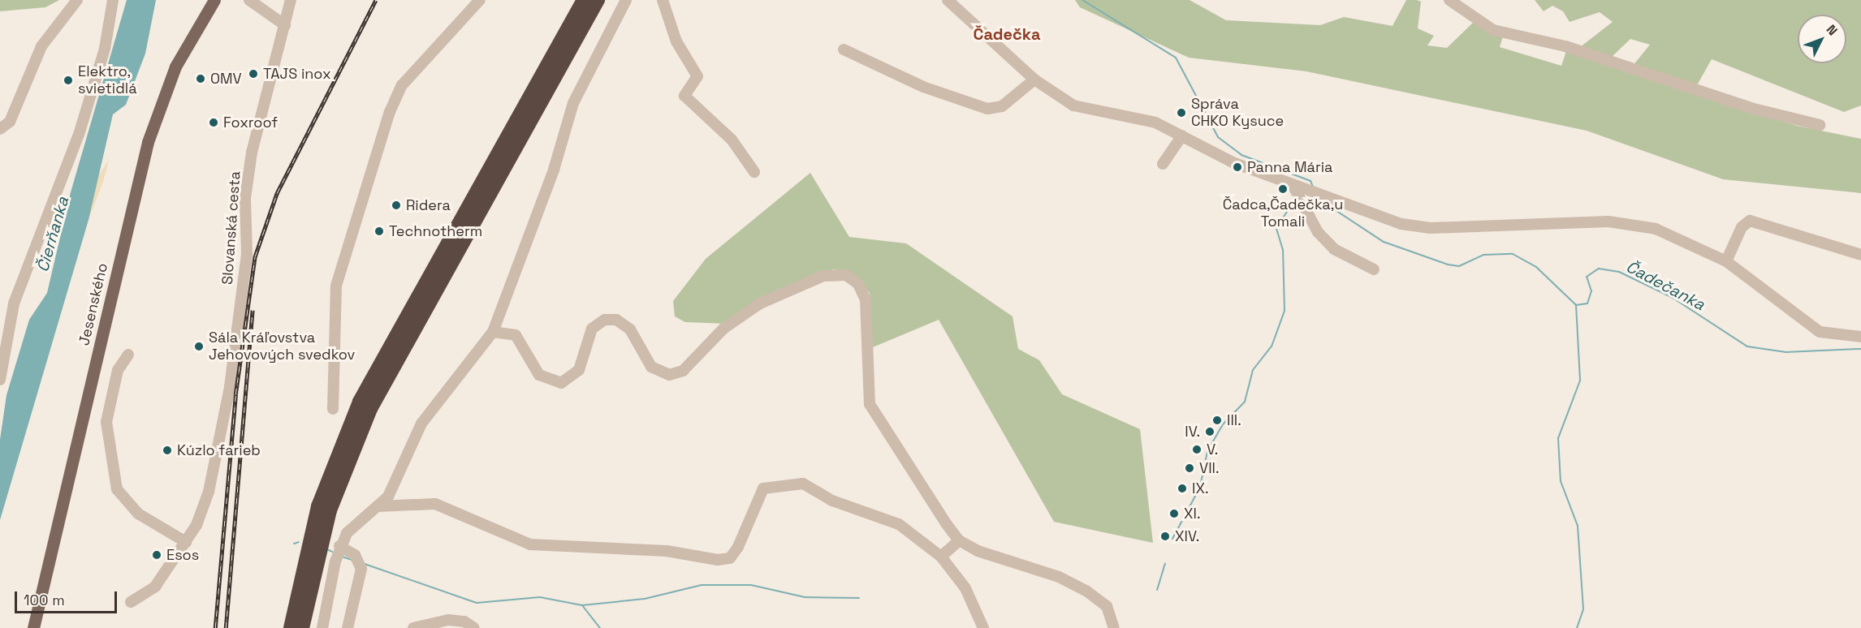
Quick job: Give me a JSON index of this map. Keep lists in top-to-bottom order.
{
  "streets": {
    "main road": ["Jesenského"],
    "street": ["Slovanská cesta"]
  },
  "districts": ["Čadečka"],
  "water": ["Čierňanka", "Čadečanka"],
  "places": [
    "TAJS inox",
    "OMV",
    "Elektro, svietidlá",
    "Správa CHKO Kysuce",
    "Foxroof",
    "Panna Mária",
    "Čadca,Čadečka,u Tomali",
    "Ridera",
    "Technotherm",
    "Sála Kráľovstva Jehovových svedkov",
    "III.",
    "IV.",
    "V.",
    "Kúzlo farieb",
    "VII.",
    "IX.",
    "XI.",
    "XIV.",
    "Esos"
  ],
  "scale_bar": "100 m",
  "north": "top right"
}
